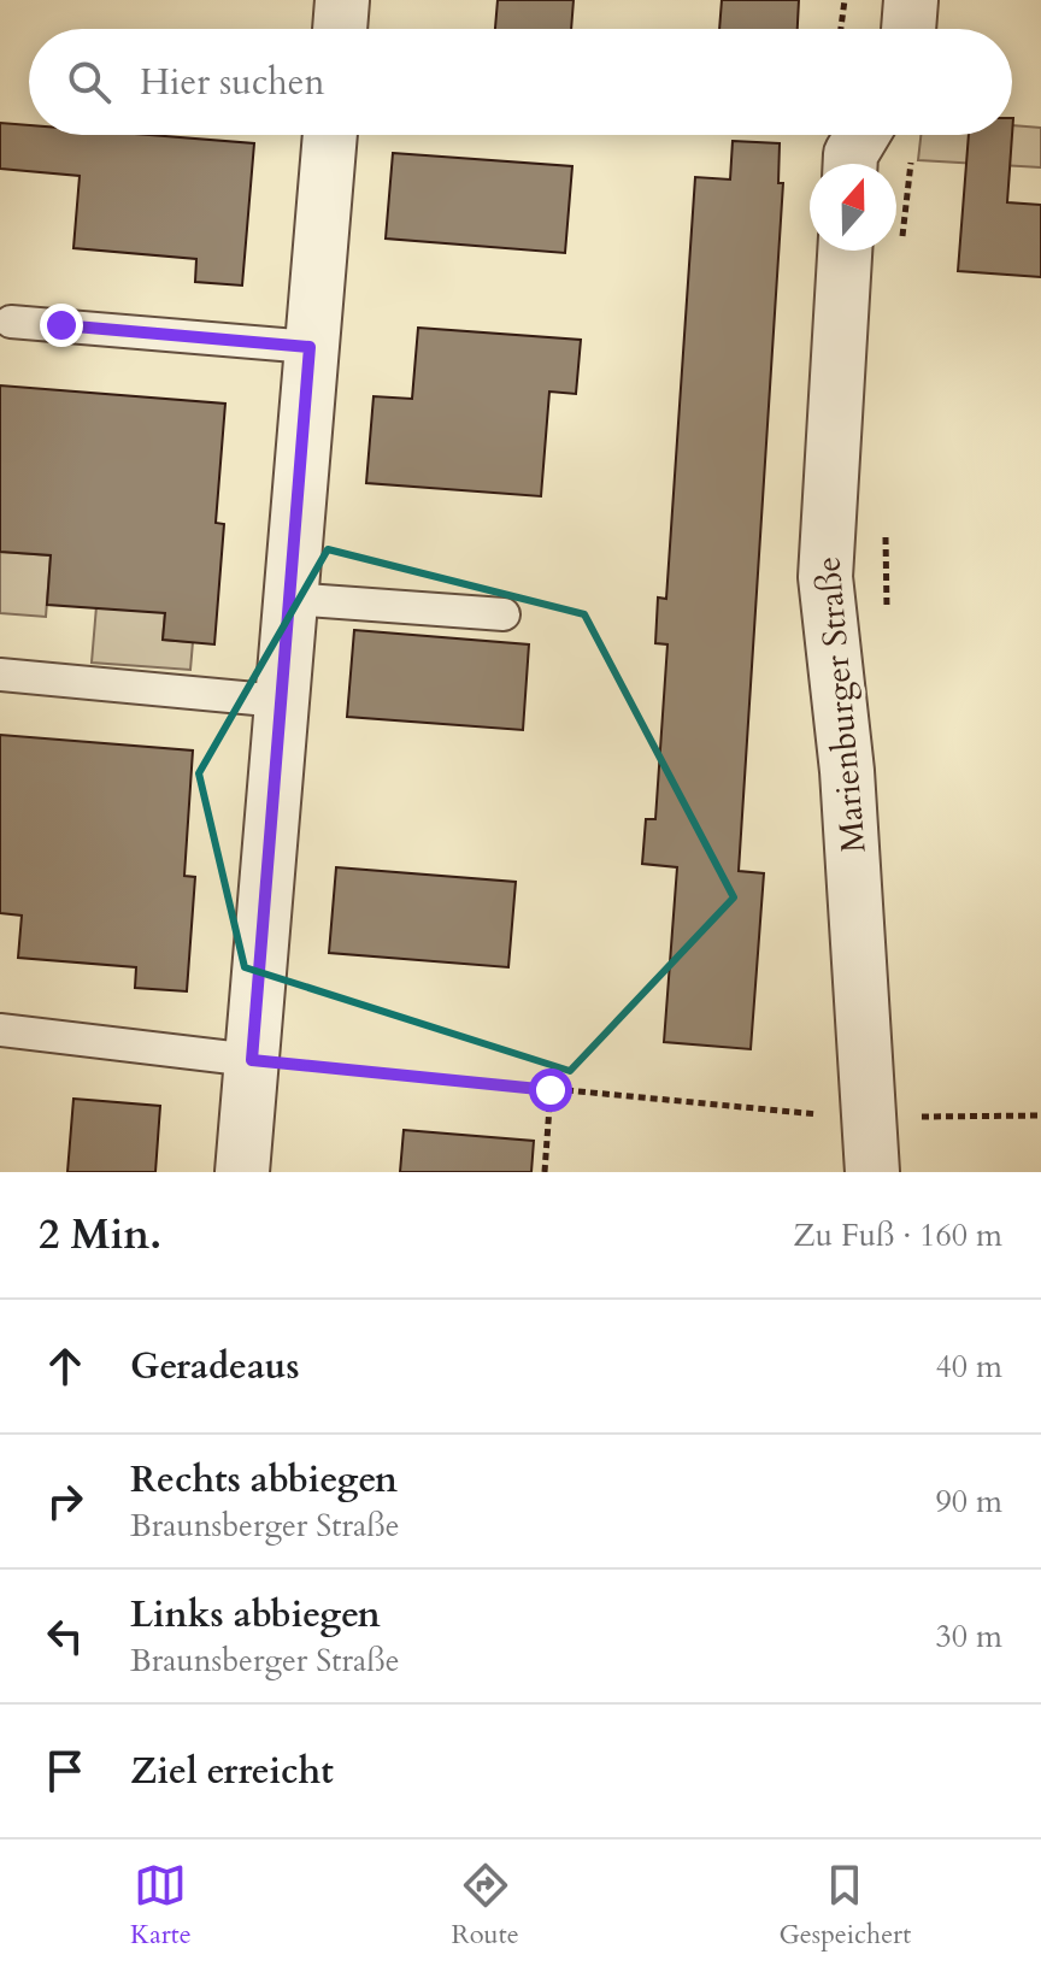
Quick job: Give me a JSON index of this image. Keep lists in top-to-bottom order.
{
  "streets": {
    "street": ["Marienburger Straße"]
  },
  "north": "top",
  "page": {
    "search": "Hier suchen",
    "heading": ["2 Min.", "Zu Fuß · 160 m"],
    "list": [
      ["Geradeaus", "40 m"],
      ["Rechts abbiegen", "Braunsberger Straße", "90 m"],
      ["Links abbiegen", "Braunsberger Straße", "30 m"],
      "Ziel erreicht"
    ],
    "nav": ["Karte", "Route", "Gespeichert"]
  }
}
